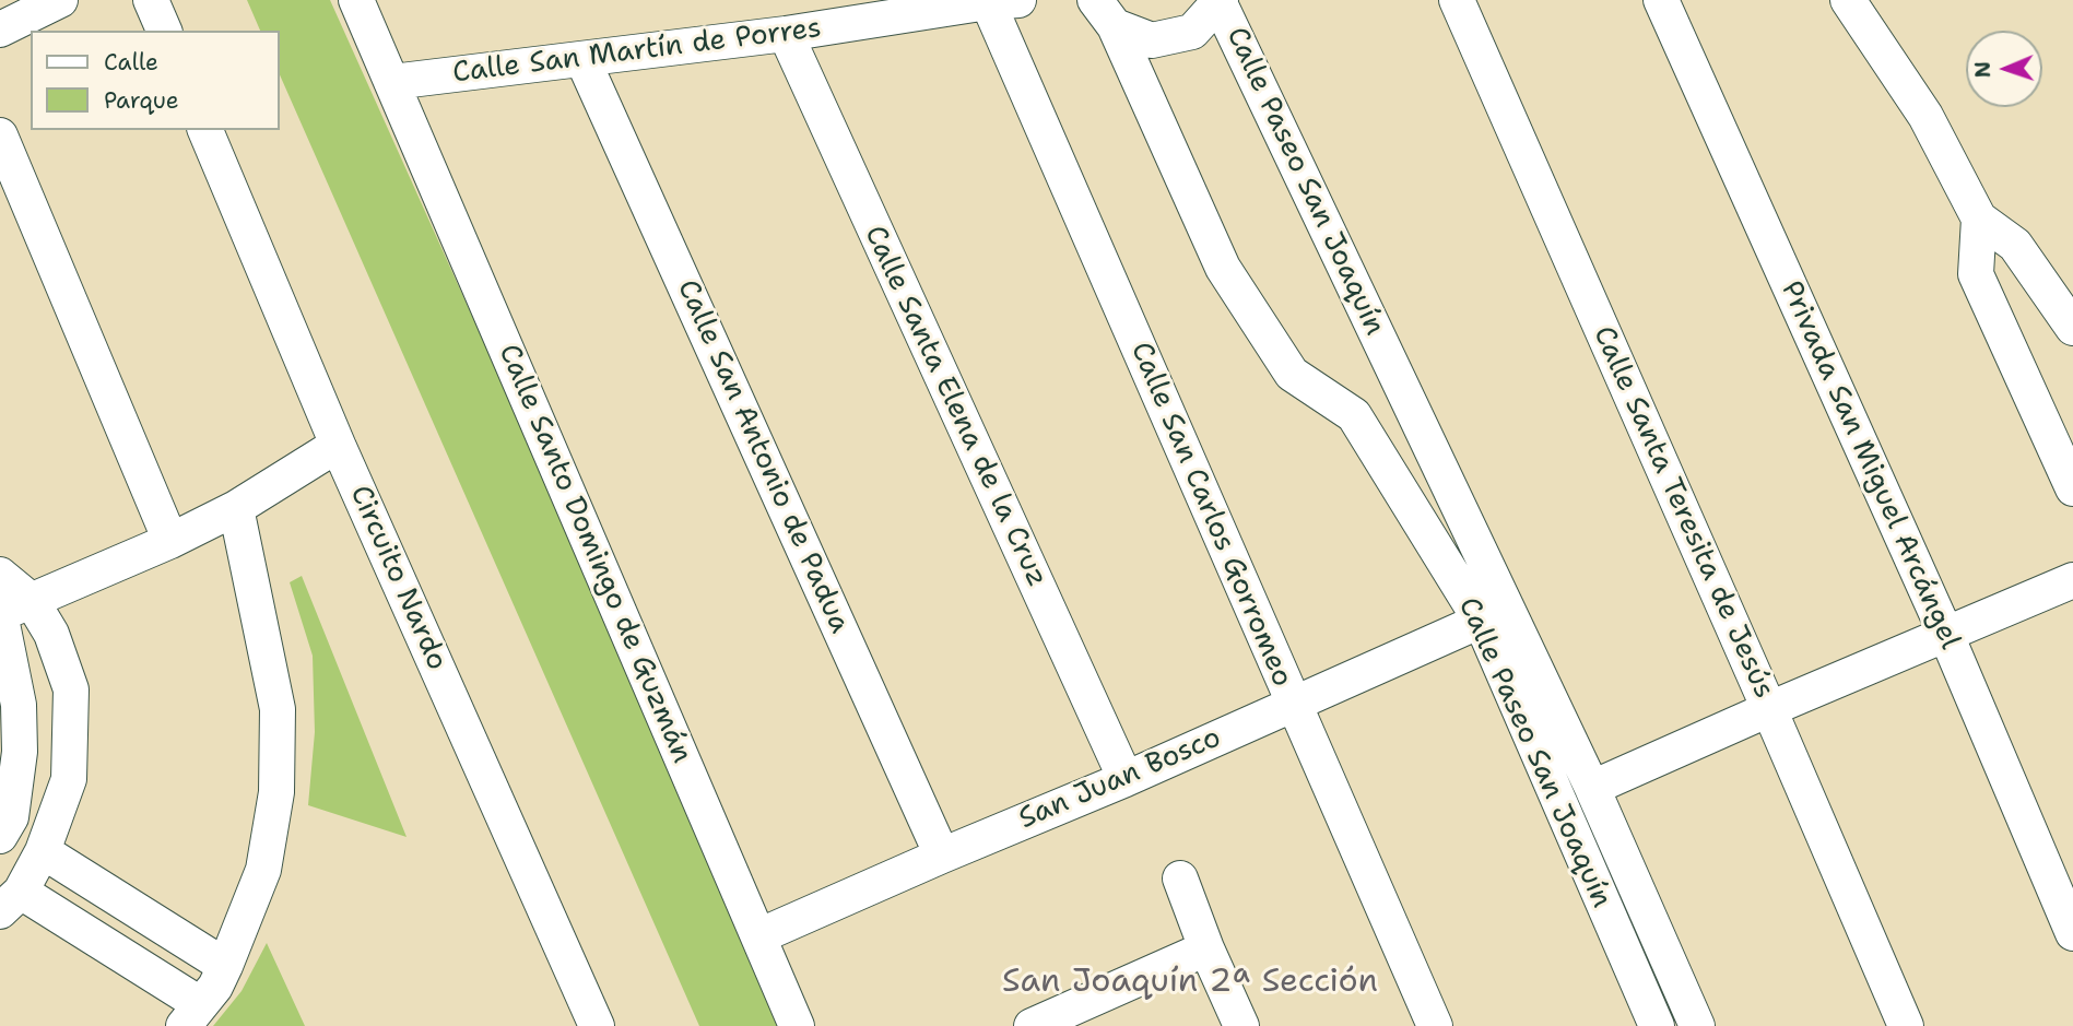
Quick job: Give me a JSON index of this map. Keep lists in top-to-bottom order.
{
  "streets": {
    "street": [
      "Calle San Martín de Porres",
      "Calle Paseo San Joaquín",
      "Calle Santa Elena de la Cruz",
      "Calle San Antonio de Padua",
      "Privada San Miguel Arcángel",
      "Calle Santa Teresita de Jesús",
      "Calle San Carlos Gorromeo",
      "Calle Santo Domingo de Guzmán",
      "Circuito Nardo",
      "San Juan Bosco"
    ]
  },
  "crossings": [
    ["Calle San Martín de Porres", "Calle Santa Elena de la Cruz"],
    ["Calle San Martín de Porres", "Calle San Antonio de Padua"],
    ["Calle San Martín de Porres", "Calle San Carlos Gorromeo"],
    ["Calle San Martín de Porres", "Calle Santo Domingo de Guzmán"],
    ["Calle Paseo San Joaquín", "San Juan Bosco"],
    ["Calle Santa Elena de la Cruz", "San Juan Bosco"],
    ["Calle San Antonio de Padua", "San Juan Bosco"],
    ["Calle San Carlos Gorromeo", "San Juan Bosco"],
    ["Calle Santo Domingo de Guzmán", "San Juan Bosco"]
  ],
  "districts": ["San Joaquín 2ª Sección"],
  "legend": ["Calle", "Parque"],
  "north": "left"
}
